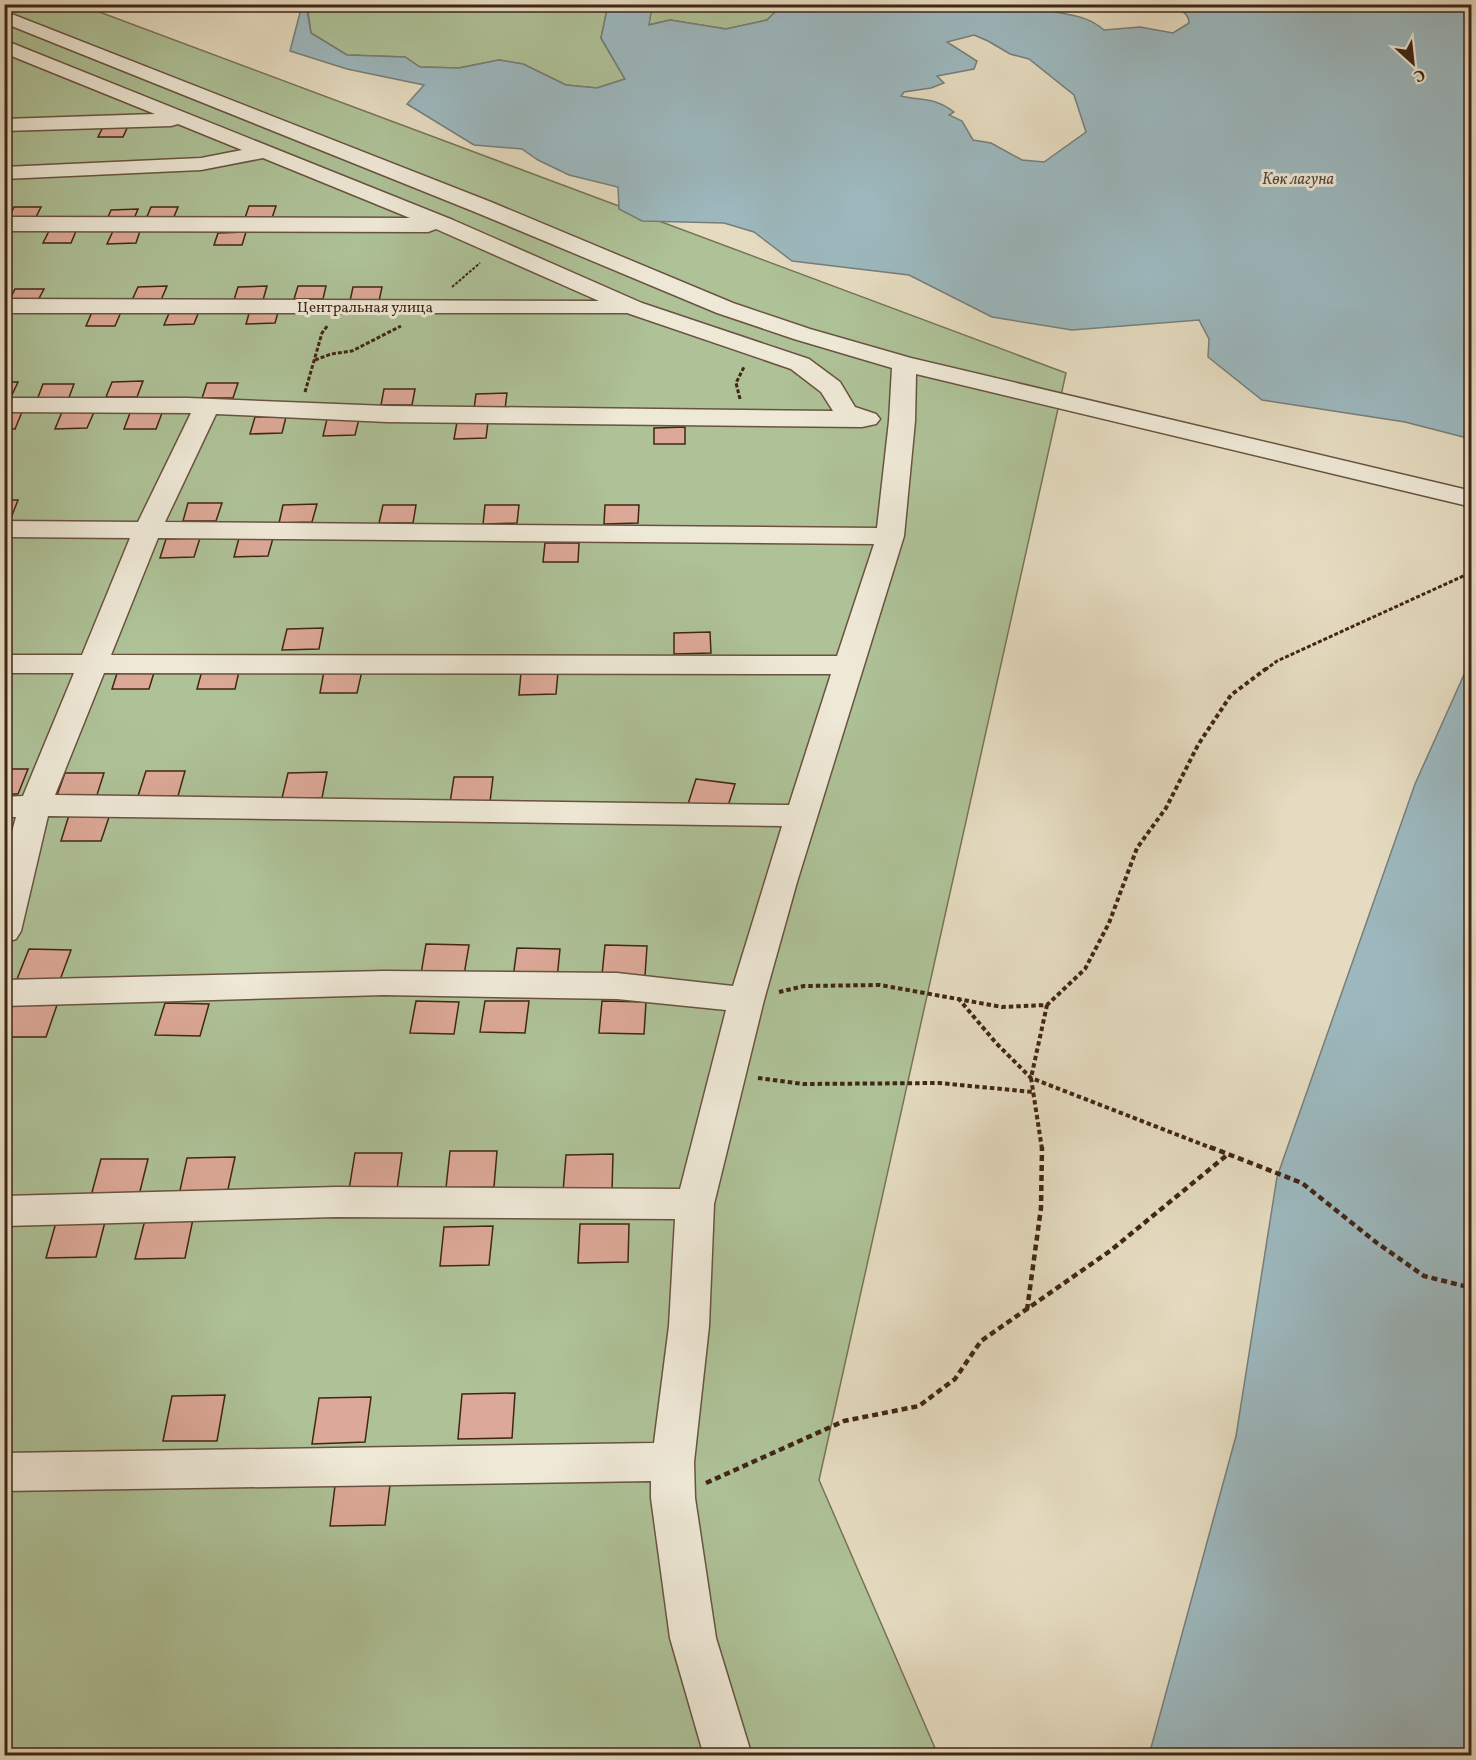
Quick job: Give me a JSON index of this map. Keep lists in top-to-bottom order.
{
  "streets": {
    "street": ["Центральная улица"]
  },
  "water": ["Көк лагуна"],
  "north": "bottom right"
}
